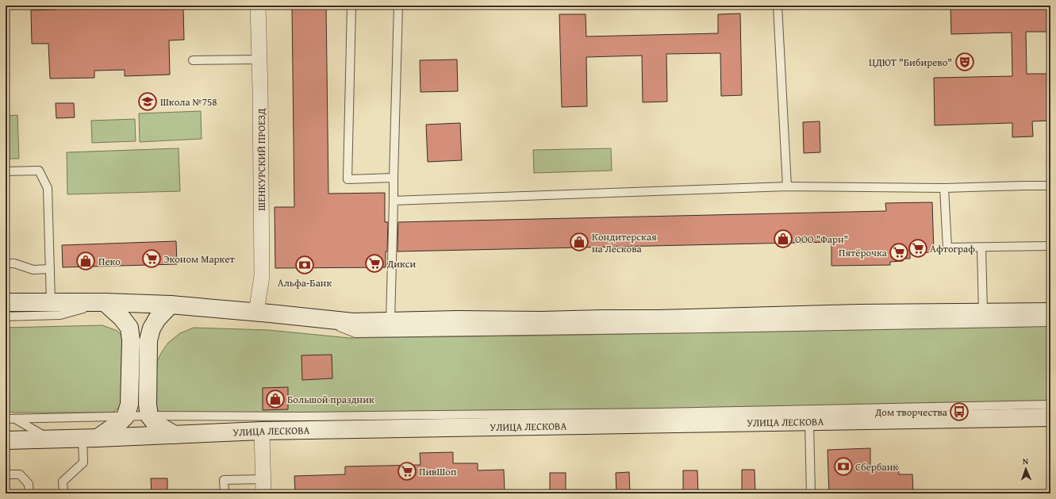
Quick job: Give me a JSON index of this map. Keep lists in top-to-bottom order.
{
  "streets": {
    "main road": ["УЛИЦА ЛЕСКОВА"],
    "street": ["ШЕНКУРСКИЙ ПРОЕЗД"]
  },
  "places": {
    "theatre": ["ЦДЮТ \"Бибирево\""],
    "school or university": ["Школа №758"],
    "shop": [
      "ООО \"Фарн\"",
      "Кондитерская на Лескова",
      "Пеко",
      "Большой праздник"
    ],
    "supermarket": [
      "Афтограф",
      "Пятёрочка",
      "Эконом Маркет",
      "Дикси",
      "ПивШоп"
    ],
    "bank": ["Альфа-Банк", "Сбербанк"],
    "bus stop": ["Дом творчества"]
  },
  "north": "top"
}
